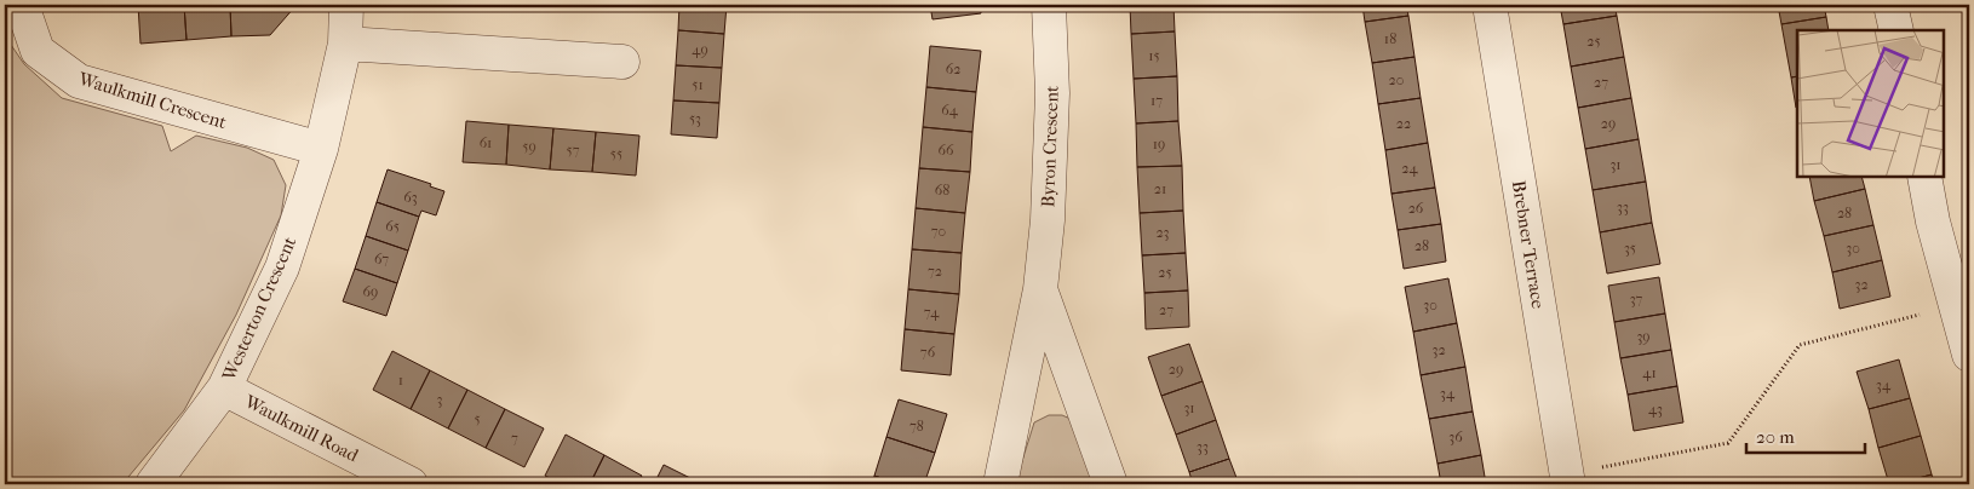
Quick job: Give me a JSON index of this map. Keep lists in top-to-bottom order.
{
  "streets": {
    "street": [
      "Waulkmill Crescent",
      "Byron Crescent",
      "Brebner Terrace",
      "Westerton Crescent",
      "Waulkmill Road"
    ]
  },
  "crossings": [
    ["Waulkmill Crescent", "Westerton Crescent"],
    ["Westerton Crescent", "Waulkmill Road"]
  ],
  "house_numbers": [
    "18",
    "25",
    "49",
    "15",
    "62",
    "20",
    "27",
    "51",
    "17",
    "64",
    "53",
    "22",
    "29",
    "61",
    "19",
    "59",
    "57",
    "66",
    "55",
    "31",
    "24",
    "21",
    "68",
    "63",
    "33",
    "26",
    "28",
    "65",
    "70",
    "23",
    "28",
    "35",
    "30",
    "67",
    "72",
    "25",
    "32",
    "69",
    "37",
    "30",
    "27",
    "74",
    "39",
    "32",
    "76",
    "29",
    "41",
    "1",
    "34",
    "34",
    "3",
    "31",
    "43",
    "5",
    "78",
    "36",
    "7",
    "33"
  ],
  "scale_bar": "20 m"
}
